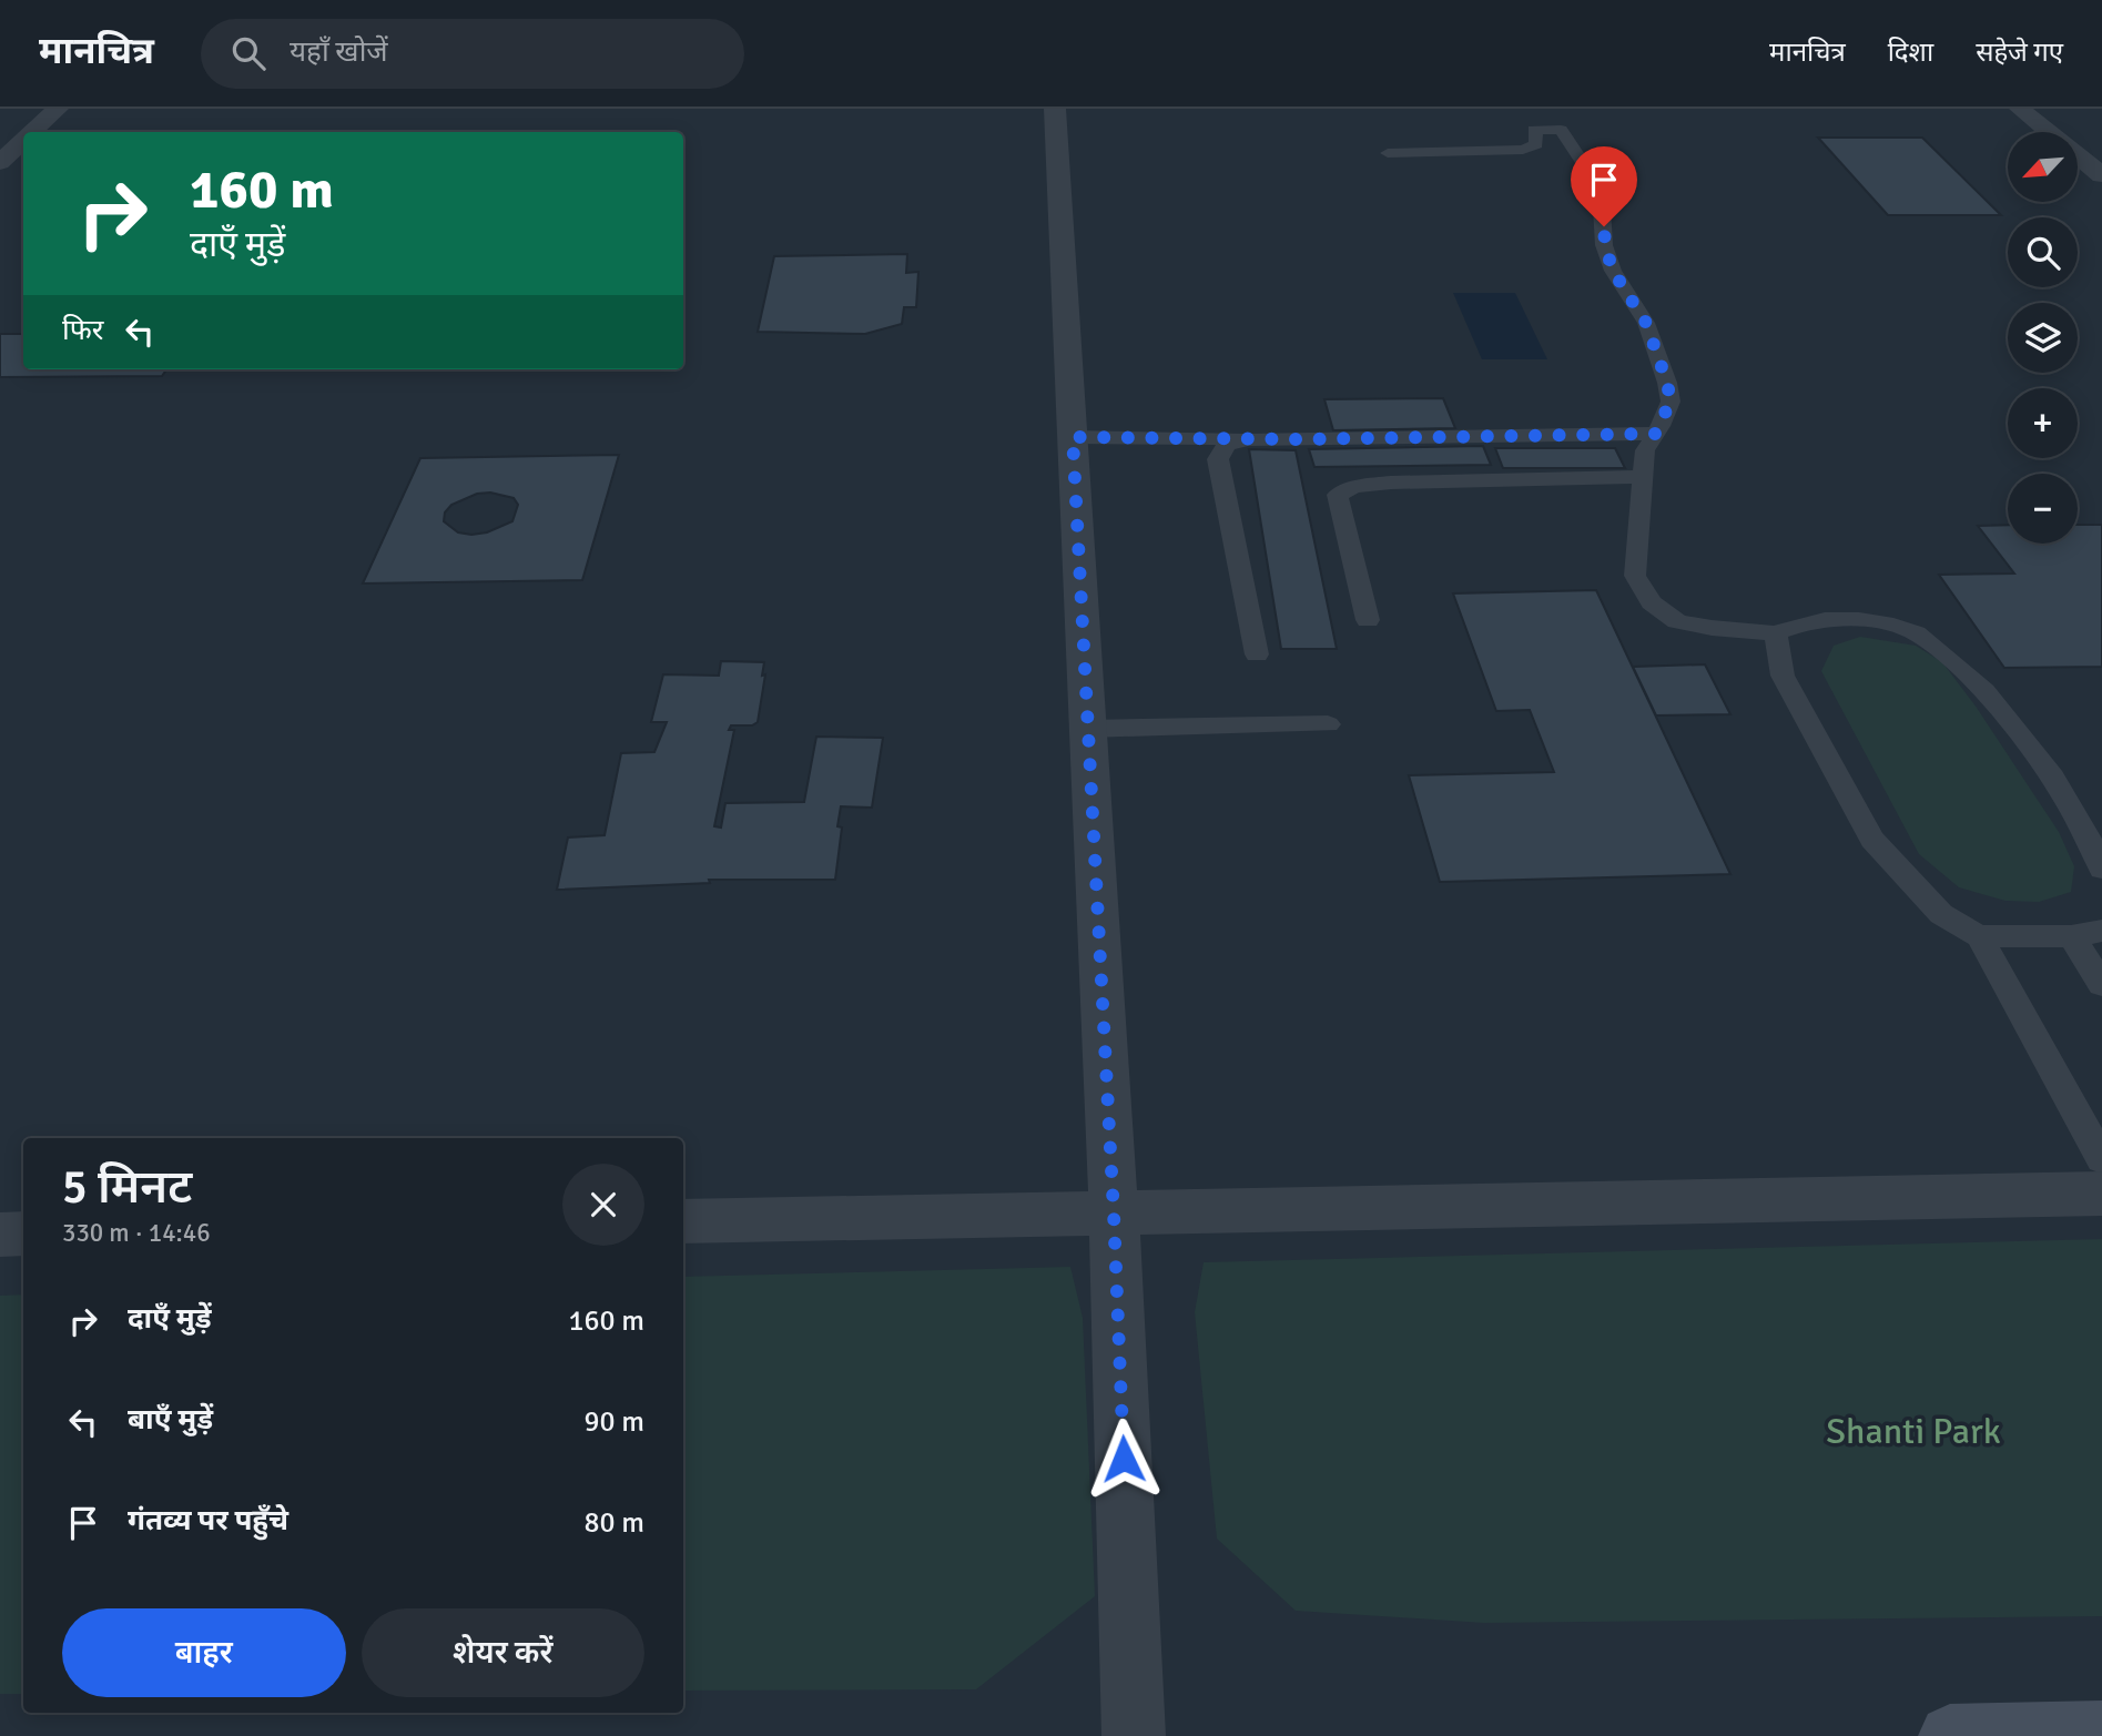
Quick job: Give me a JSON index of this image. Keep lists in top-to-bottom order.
{
  "parks": ["Shanti Park"],
  "north": "bottom left",
  "page": {
    "header": "मानचित्र",
    "search": "यहाँ खोजें",
    "nav": ["मानचित्र", "दिशा", "सहेजे गए"],
    "map_buttons": ["+", "−"],
    "turn": ["160 m", "दाएँ मुड़ें"],
    "then": "फिर",
    "heading": ["5 मिनट", "330 m · 14:46"],
    "list": [
      {
        "name": "दाएँ मुड़ें",
        "value": "160 m"
      },
      {
        "name": "बाएँ मुड़ें",
        "value": "90 m"
      },
      {
        "name": "गंतव्य पर पहुँचे",
        "value": "80 m"
      }
    ],
    "buttons": ["बाहर", "शेयर करें"]
  }
}
